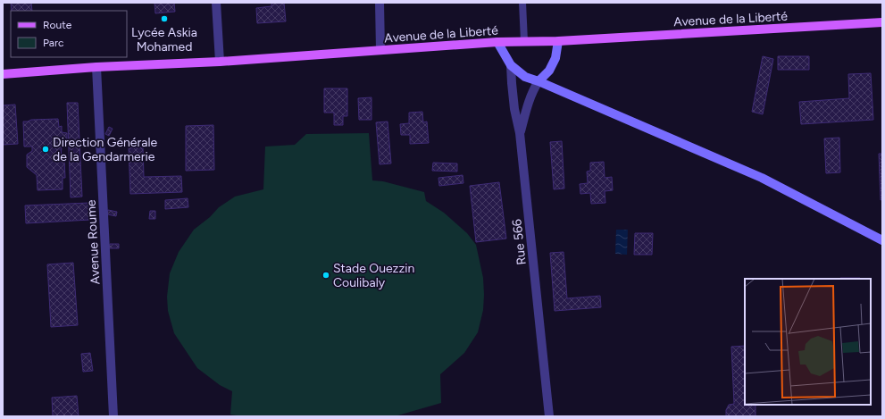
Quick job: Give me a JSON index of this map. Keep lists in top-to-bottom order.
{
  "streets": {
    "main road": ["Avenue de la Liberté"],
    "street": ["Avenue Roume", "Rue 566"]
  },
  "crossings": [
    ["Avenue de la Liberté", "Avenue Roume"]
  ],
  "places": ["Lycée Askia Mohamed", "Direction Générale de la Gendarmerie", "Stade Ouezzin Coulibaly"],
  "legend": ["Route", "Parc"]
}
